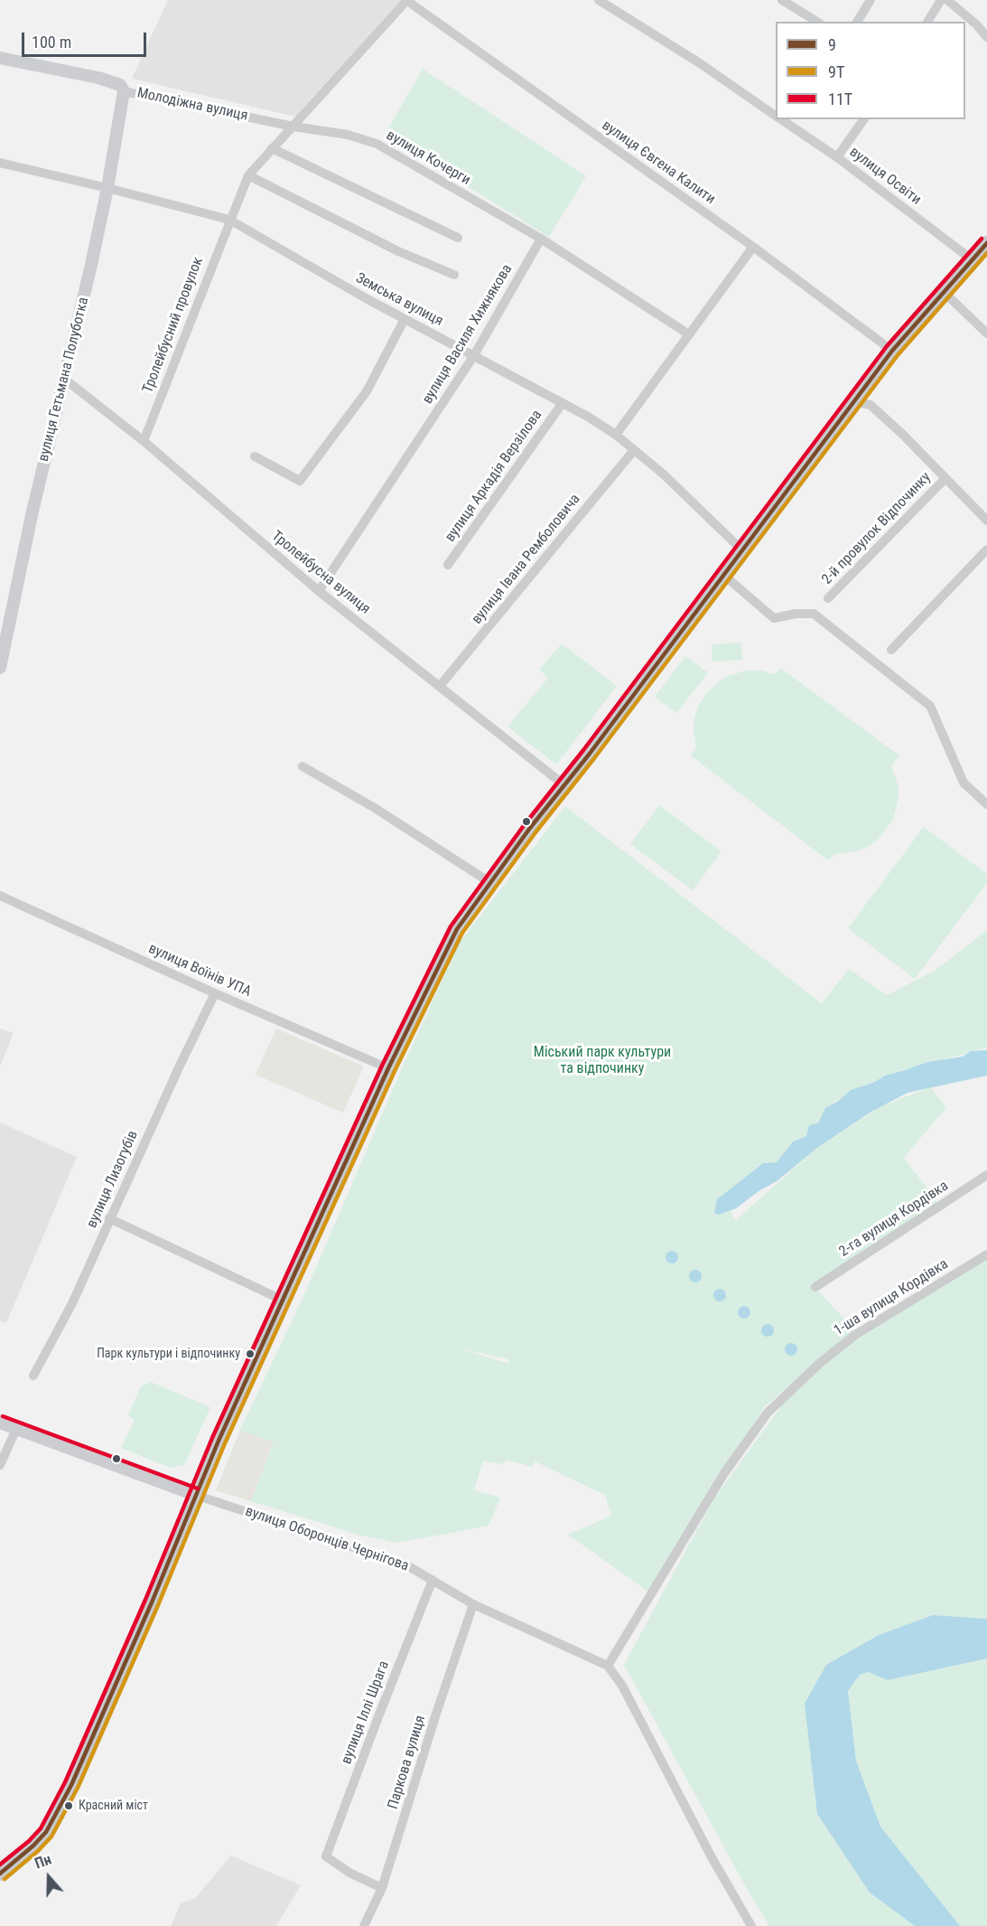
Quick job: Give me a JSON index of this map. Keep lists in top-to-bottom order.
{
  "streets": {
    "street": [
      "Молодіжна вулиця",
      "вулиця Кочерги",
      "вулиця Євгена Калити",
      "вулиця Освіти",
      "Земська вулиця",
      "Тролейбусний провулок",
      "вулиця Василя Хижнякова",
      "вулиця Гетьмана Полуботка",
      "вулиця Аркадія Верзілова",
      "2-й провулок Відпочинку",
      "вулиця Івана Ремболовича",
      "Тролейбусна вулиця",
      "вулиця Воїнів УПА",
      "вулиця Лизогубів",
      "2-га вулиця Кордівка",
      "1-ша вулиця Кордівка",
      "вулиця Оборонців Чернігова",
      "вулиця Іллі Шрага",
      "Паркова вулиця"
    ]
  },
  "crossings": [
    ["Молодіжна вулиця", "вулиця Кочерги"],
    ["Молодіжна вулиця", "вулиця Гетьмана Полуботка"],
    ["вулиця Кочерги", "вулиця Василя Хижнякова"],
    ["Земська вулиця", "Тролейбусний провулок"],
    ["Земська вулиця", "вулиця Василя Хижнякова"],
    ["Земська вулиця", "вулиця Гетьмана Полуботка"],
    ["Земська вулиця", "вулиця Аркадія Верзілова"],
    ["Земська вулиця", "вулиця Івана Ремболовича"],
    ["Тролейбусний провулок", "Тролейбусна вулиця"],
    ["вулиця Василя Хижнякова", "Тролейбусна вулиця"],
    ["вулиця Гетьмана Полуботка", "Тролейбусна вулиця"],
    ["вулиця Івана Ремболовича", "Тролейбусна вулиця"],
    ["вулиця Воїнів УПА", "вулиця Лизогубів"],
    ["1-ша вулиця Кордівка", "вулиця Оборонців Чернігова"],
    ["вулиця Оборонців Чернігова", "вулиця Іллі Шрага"],
    ["вулиця Оборонців Чернігова", "Паркова вулиця"],
    ["вулиця Іллі Шрага", "Паркова вулиця"]
  ],
  "parks": ["Міський парк культури та відпочинку"],
  "places": ["Парк культури і відпочинку", "Красний міст"],
  "lines": ["transit line 11Т", "transit line 9", "transit line 9Т"],
  "legend": ["9", "9Т", "11Т"],
  "scale_bar": "100 m",
  "north": "top"
}
